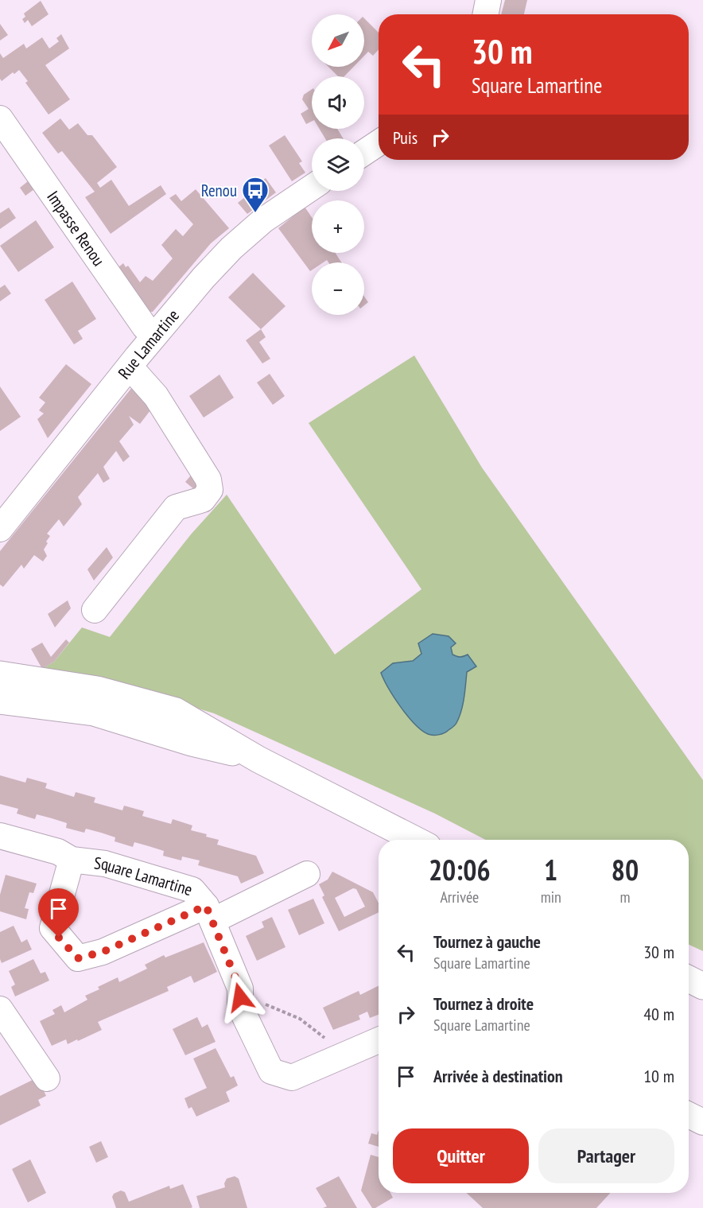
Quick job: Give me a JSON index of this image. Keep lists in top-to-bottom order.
{
  "streets": {
    "street": ["Impasse Renou", "Rue Lamartine", "Square Lamartine"]
  },
  "crossings": [
    ["Impasse Renou", "Rue Lamartine"]
  ],
  "places": {
    "bus stop": ["Renou"]
  },
  "north": "bottom left",
  "page": {
    "map_buttons": ["+", "−"],
    "turn": ["30 m", "Square Lamartine"],
    "then": "Puis",
    "eta": [
      "20:06",
      "Arrivée",
      "1",
      "min",
      "80",
      "m"
    ],
    "list": [
      {
        "name": "Tournez à gauche",
        "note": "Square Lamartine",
        "value": "30 m"
      },
      {
        "name": "Tournez à droite",
        "note": "Square Lamartine",
        "value": "40 m"
      },
      {
        "name": "Arrivée à destination",
        "value": "10 m"
      }
    ],
    "buttons": ["Quitter", "Partager"]
  }
}
